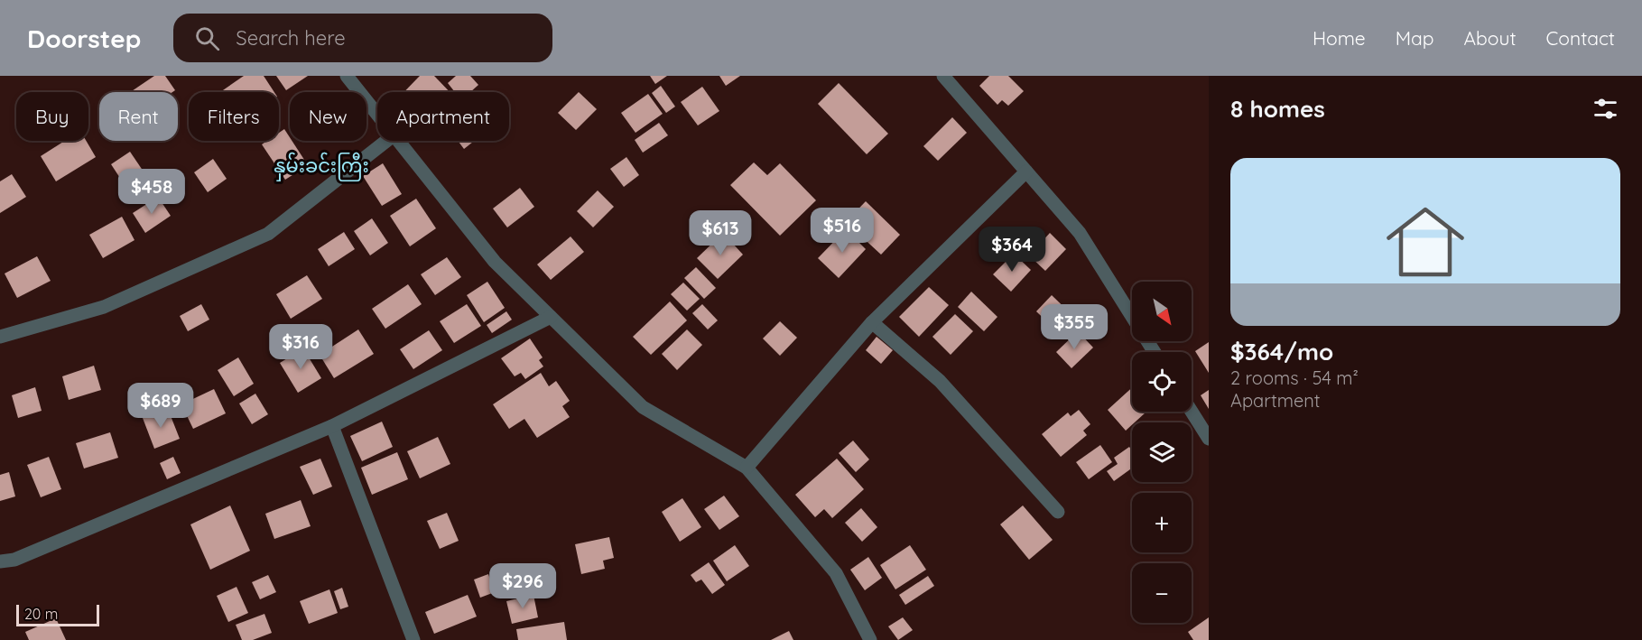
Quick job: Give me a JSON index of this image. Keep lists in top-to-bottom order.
{
  "districts": ["နှမ်းခင်းကြီး"],
  "scale_bar": "20 m",
  "north": "bottom right",
  "page": {
    "header": "Doorstep",
    "search": "Search here",
    "nav": [
      "Home",
      "Map",
      "About",
      "Contact"
    ],
    "heading": "8 homes",
    "chip": [
      "Buy",
      "Rent",
      "Filters",
      "New",
      "Apartment"
    ],
    "list": [
      {
        "name": "$364/mo",
        "note": "2 rooms · 54 m² · Apartment"
      }
    ],
    "price": [
      "$458",
      "$516",
      "$613",
      "$364",
      "$355",
      "$316",
      "$689",
      "$296"
    ],
    "map_buttons": ["+", "−"],
    "scale": "20 m"
  }
}
